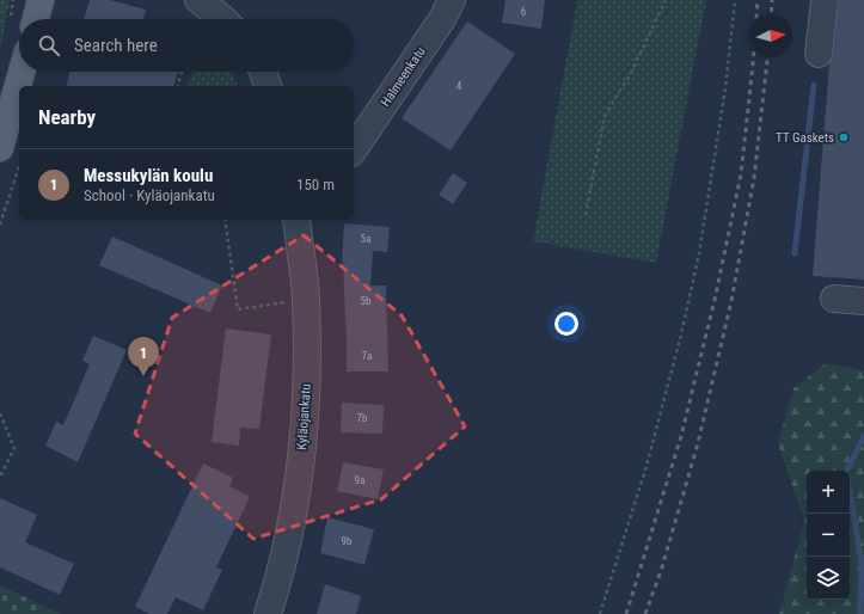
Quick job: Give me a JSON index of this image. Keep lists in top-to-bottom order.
{
  "streets": {
    "street": ["Halmeenkatu", "Kyläojankatu"]
  },
  "places": ["TT Gaskets"],
  "house_numbers": [
    "6",
    "4",
    "5a",
    "5b",
    "7a",
    "7b",
    "9a",
    "9b"
  ],
  "north": "right",
  "page": {
    "search": "Search here",
    "heading": "Nearby",
    "list": [
      {
        "mark": "1",
        "name": "Messukylän koulu",
        "note": "School · Kyläojankatu",
        "value": "150 m"
      }
    ],
    "pins": "1",
    "map_buttons": ["+", "−"]
  }
}
